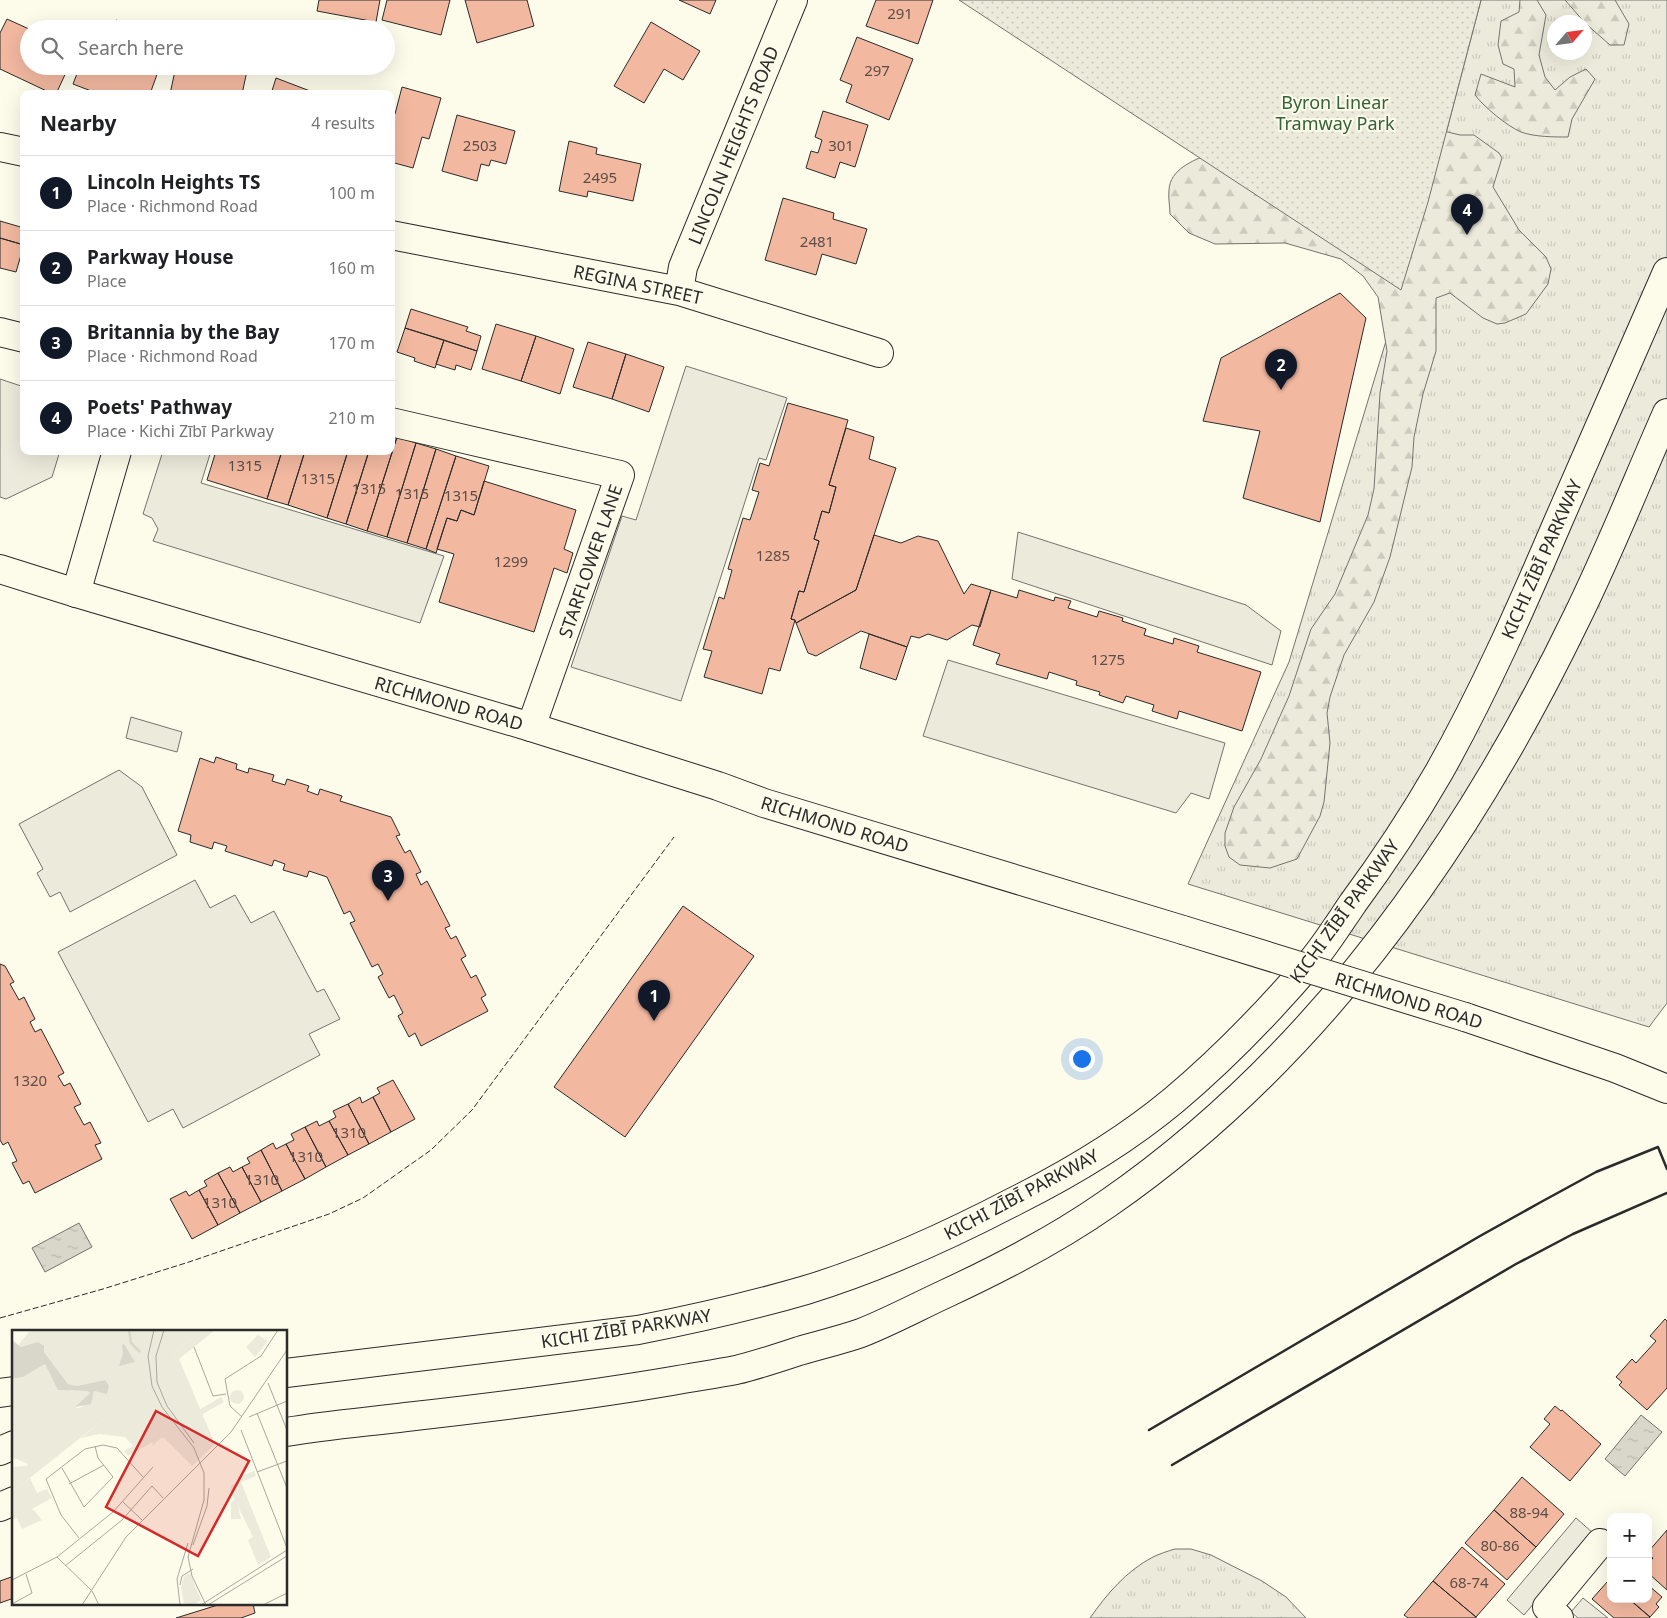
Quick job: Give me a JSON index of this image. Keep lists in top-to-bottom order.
{
  "streets": {
    "main road": [
      "LINCOLN HEIGHTS ROAD",
      "REGINA STREET",
      "KICHI ZĪBĪ PARKWAY",
      "STARFLOWER LANE",
      "RICHMOND ROAD"
    ]
  },
  "crossings": [
    ["LINCOLN HEIGHTS ROAD", "REGINA STREET"],
    ["STARFLOWER LANE", "RICHMOND ROAD"]
  ],
  "parks": ["Byron Linear Tramway Park"],
  "house_numbers": [
    "291",
    "297",
    "2503",
    "301",
    "2495",
    "2481",
    "1315",
    "1315",
    "1315",
    "1315",
    "1315",
    "1285",
    "1299",
    "1275",
    "1320",
    "1310",
    "1310",
    "1310",
    "1310",
    "88-94",
    "80-86",
    "68-74"
  ],
  "north": "top right",
  "page": {
    "search": "Search here",
    "heading": ["Nearby", "4 results"],
    "list": [
      {
        "mark": "1",
        "name": "Lincoln Heights TS",
        "note": "Place · Richmond Road",
        "value": "100 m"
      },
      {
        "mark": "2",
        "name": "Parkway House",
        "note": "Place",
        "value": "160 m"
      },
      {
        "mark": "3",
        "name": "Britannia by the Bay",
        "note": "Place · Richmond Road",
        "value": "170 m"
      },
      {
        "mark": "4",
        "name": "Poets' Pathway",
        "note": "Place · Kichi Zībī Parkway",
        "value": "210 m"
      }
    ],
    "pins": [
      "4",
      "2",
      "3",
      "1"
    ],
    "map_buttons": ["+", "−"]
  }
}
